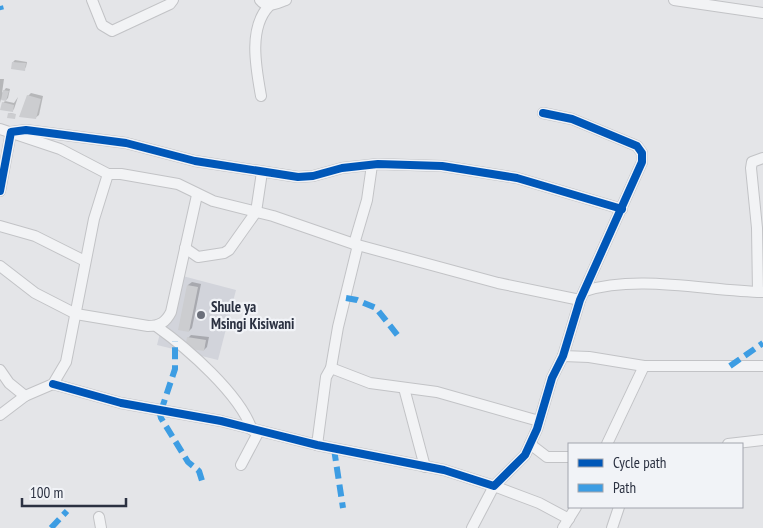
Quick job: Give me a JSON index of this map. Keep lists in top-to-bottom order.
{
  "places": ["Shule ya Msingi Kisiwani"],
  "legend": ["Cycle path", "Path"],
  "scale_bar": "100 m"
}
